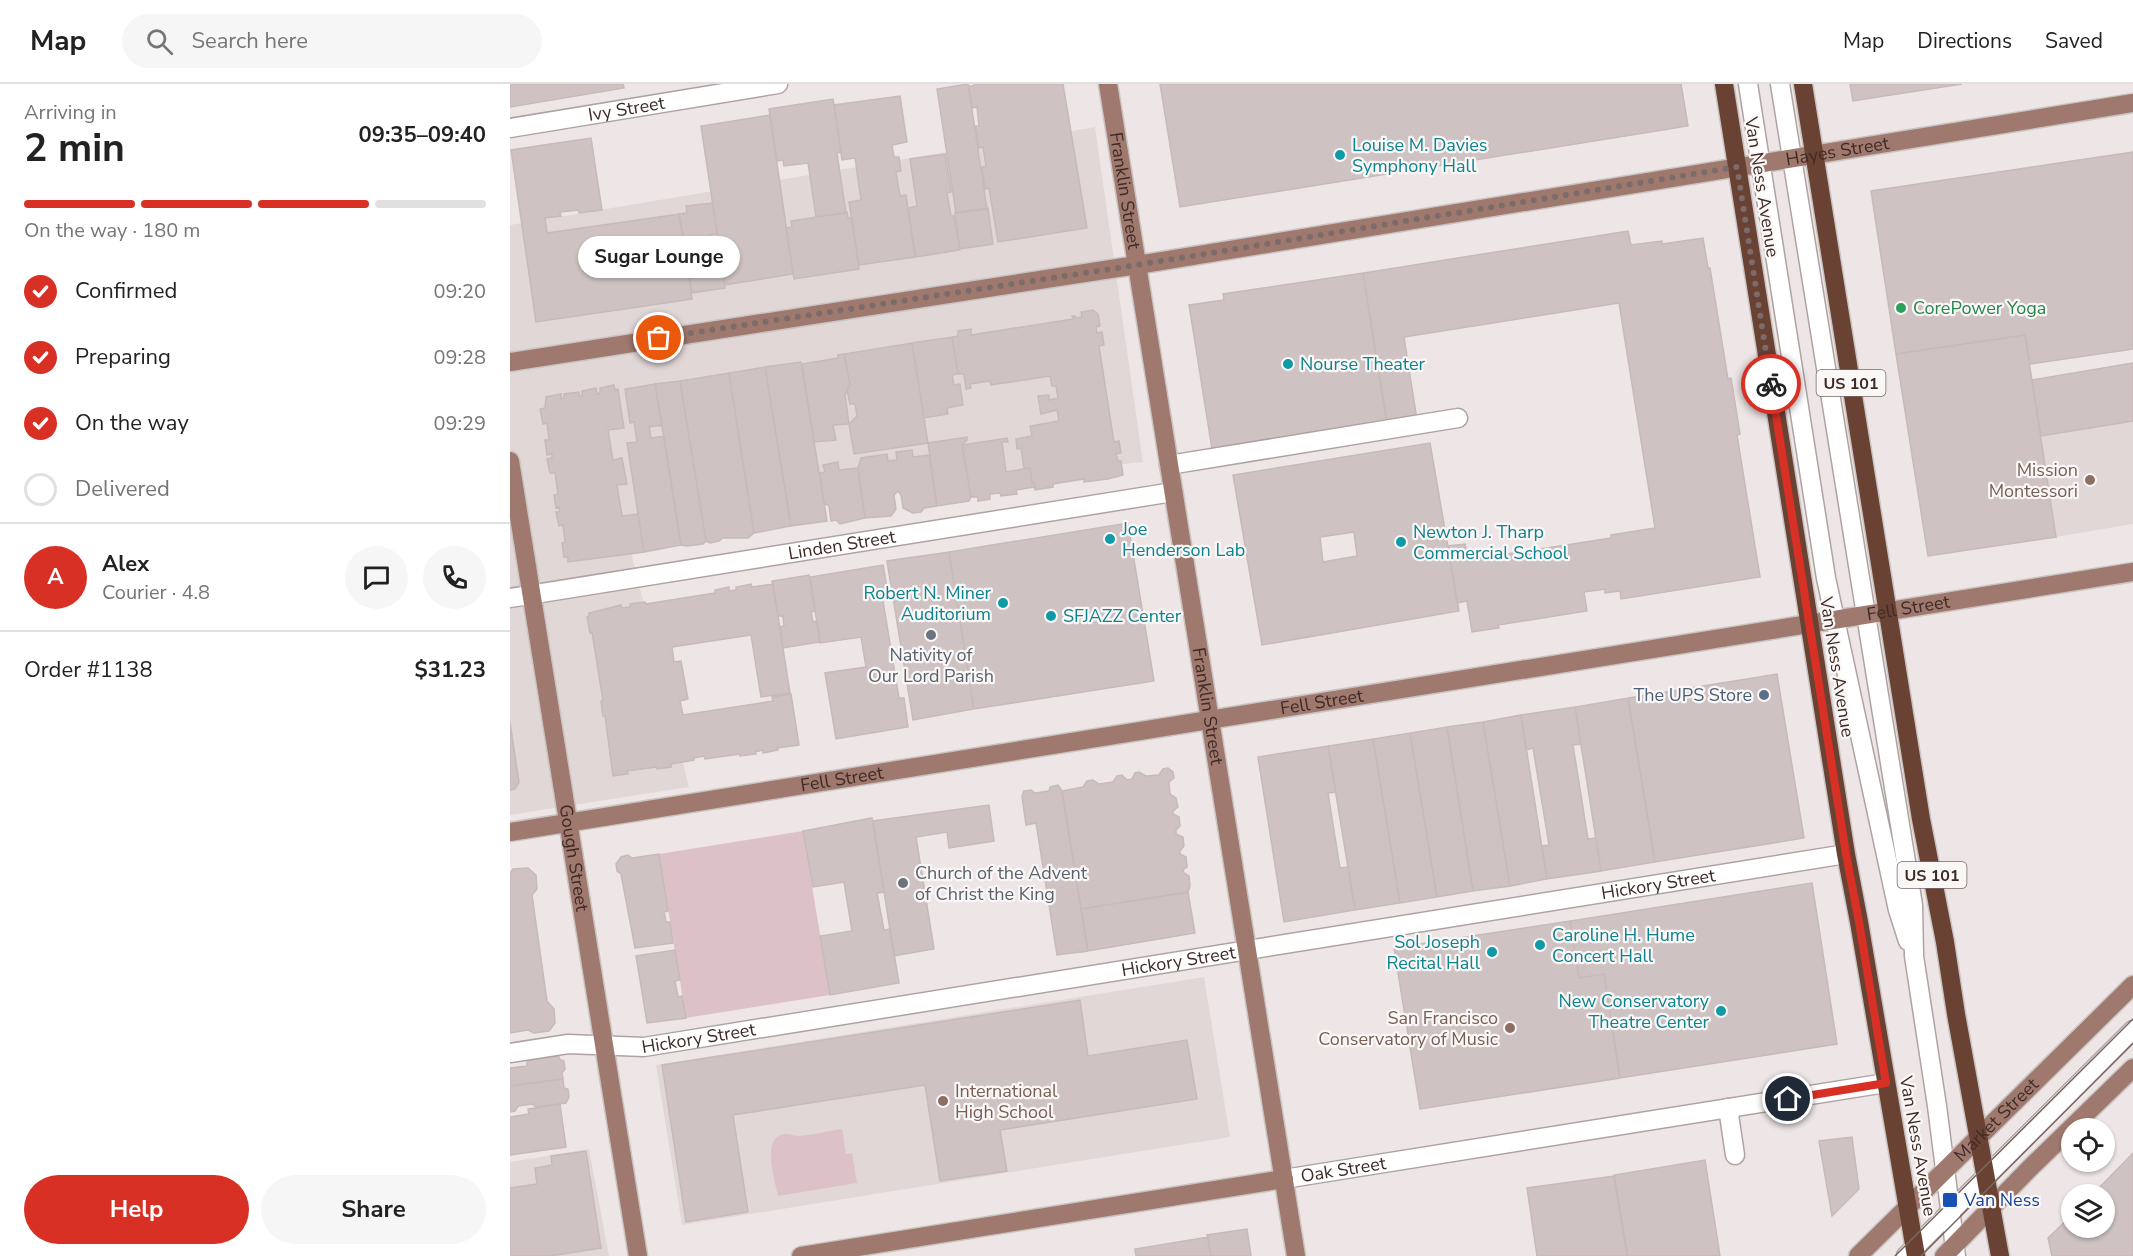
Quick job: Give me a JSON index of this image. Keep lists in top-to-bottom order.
{
  "streets": {
    "highway": ["Van Ness Avenue", "US 101"],
    "main road": [
      "Hayes Street",
      "Franklin Street",
      "Fell Street",
      "Gough Street",
      "Market Street",
      "Oak Street"
    ],
    "street": ["Ivy Street", "Linden Street", "Hickory Street"]
  },
  "crossings": [
    ["Hayes Street", "Van Ness Avenue"],
    ["Hayes Street", "Franklin Street"],
    ["Hayes Street", "US 101"],
    ["Van Ness Avenue", "Fell Street"],
    ["Van Ness Avenue", "Hickory Street"],
    ["Van Ness Avenue", "Market Street"],
    ["Van Ness Avenue", "Oak Street"],
    ["Franklin Street", "Linden Street"],
    ["Franklin Street", "Fell Street"],
    ["Franklin Street", "Hickory Street"],
    ["Franklin Street", "Oak Street"],
    ["US 101", "Fell Street"],
    ["US 101", "Market Street"],
    ["Linden Street", "Gough Street"],
    ["Fell Street", "Gough Street"],
    ["Gough Street", "Hickory Street"]
  ],
  "places": {
    "other": [
      "Louise M. Davies Symphony Hall",
      "CorePower Yoga",
      "Sugar Lounge",
      "Nourse Theater",
      "Mission Montessori",
      "Joe Henderson Lab",
      "Newton J. Tharp Commercial School",
      "Robert N. Miner Auditorium",
      "SFJAZZ Center",
      "Nativity of Our Lord Parish",
      "The UPS Store",
      "Church of the Advent of Christ the King",
      "Caroline H. Hume Concert Hall",
      "Sol Joseph Recital Hall",
      "New Conservatory Theatre Center",
      "San Francisco Conservatory of Music",
      "International High School"
    ],
    "transit": ["Van Ness"]
  },
  "page": {
    "header": "Map",
    "search": "Search here",
    "nav": ["Map", "Directions", "Saved"],
    "heading": ["2 min", "Arriving in", "09:35–09:40"],
    "panel": [
      "Alex",
      "Courier · 4.8",
      "Order #1138",
      "$31.23"
    ],
    "bar": "On the way · 180 m",
    "bubble": "Sugar Lounge",
    "list": [
      ["Confirmed", "09:20"],
      ["Preparing", "09:28"],
      ["On the way", "09:29"],
      "Delivered"
    ],
    "round": "A",
    "buttons": ["Help", "Share"]
  }
}
